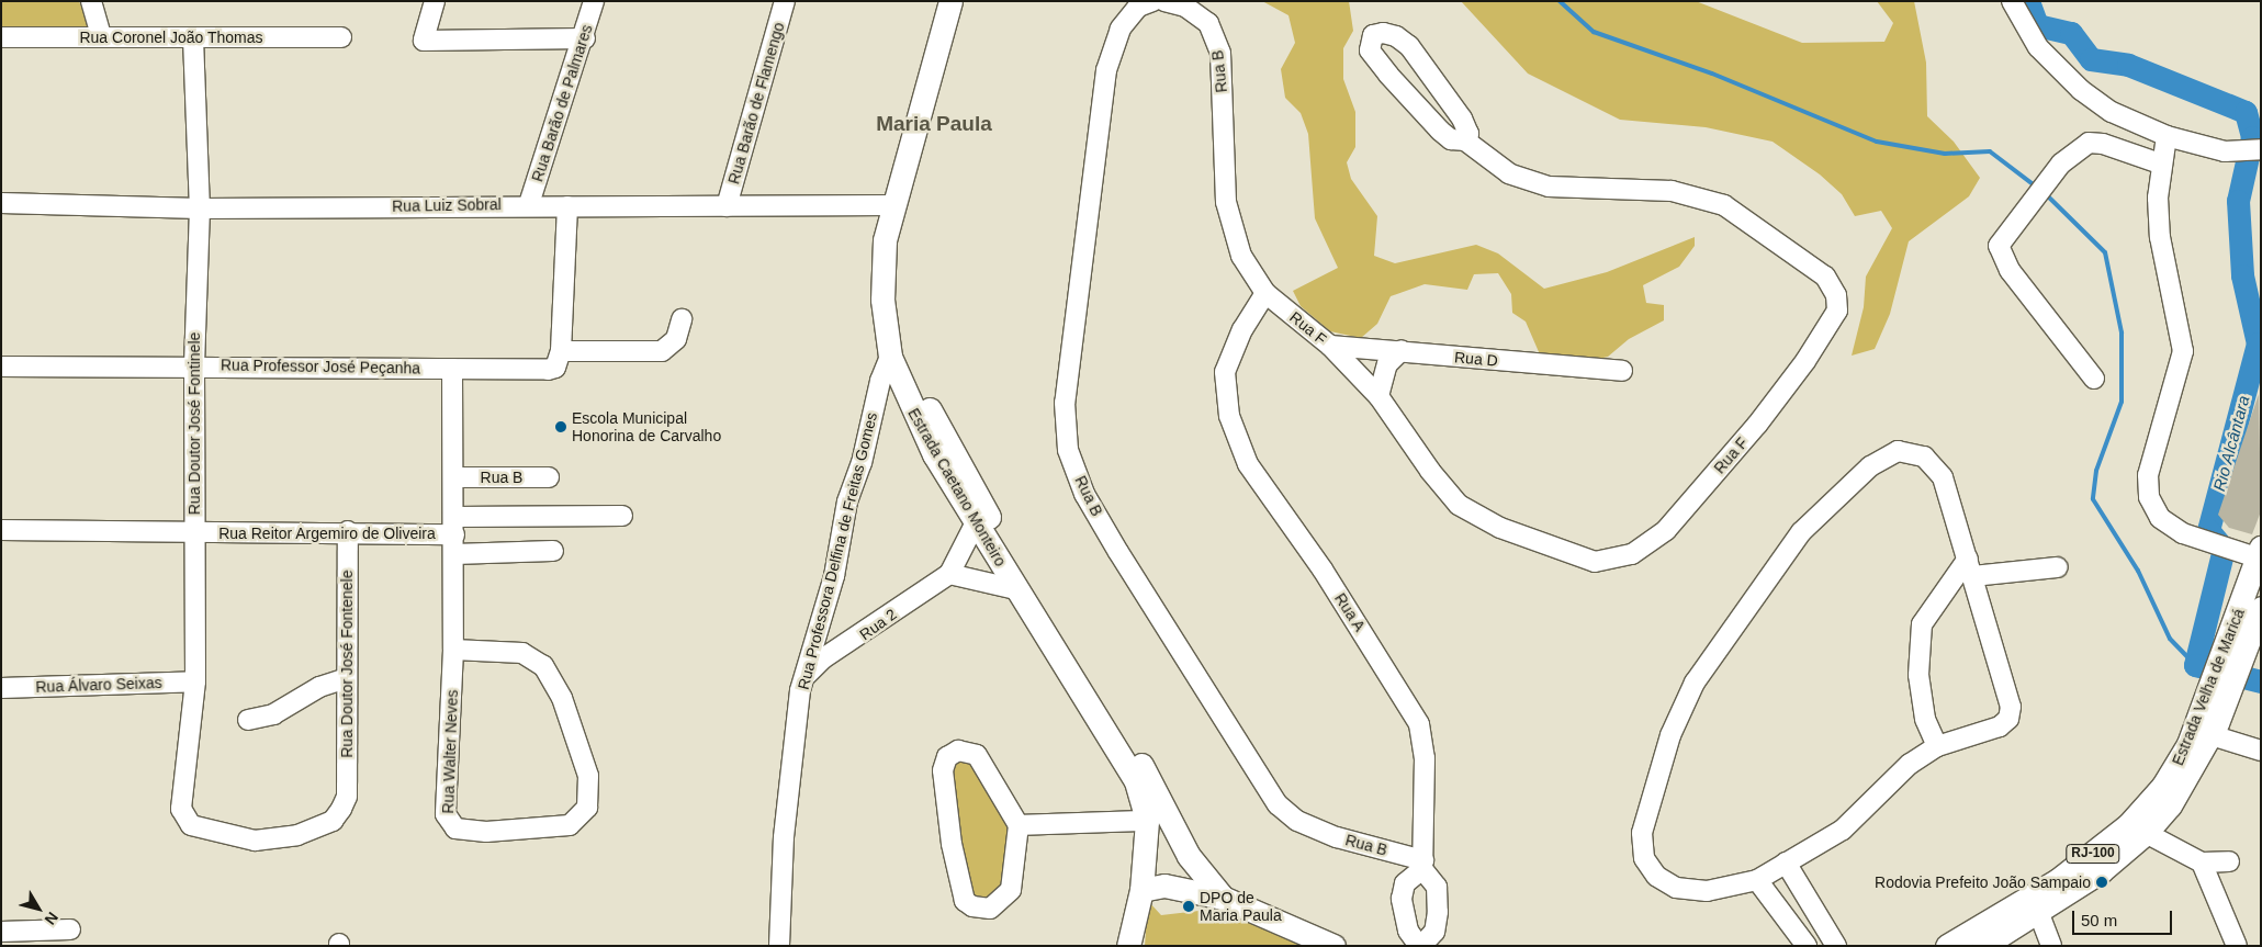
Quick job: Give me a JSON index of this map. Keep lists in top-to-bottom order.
{
  "streets": {
    "main road": ["Estrada Caetano Monteiro", "Estrada Velha de Maricá", "RJ-100"],
    "street": [
      "Rua Coronel João Thomas",
      "Rua B",
      "Rua Barão de Palmares",
      "Rua Barão de Flamengo",
      "Rua Luiz Sobral",
      "Rua F",
      "Rua D",
      "Rua Professor José Peçanha",
      "Rua Doutor José Fontinele",
      "Rua Reitor Argemiro de Oliveira",
      "Rua Professora Delfina de Freitas Gomes",
      "Rua A",
      "Rua 2",
      "Rua Doutor José Fontenele",
      "Rua Álvaro Seixas",
      "Rua Walter Neves"
    ]
  },
  "crossings": [
    ["Rua Coronel João Thomas", "Rua Doutor José Fontinele"],
    ["Rua B", "Rua F"],
    ["Rua B", "Rua A"],
    ["Rua B", "Rua Walter Neves"],
    ["Rua Barão de Palmares", "Rua Luiz Sobral"],
    ["Rua Barão de Flamengo", "Rua Luiz Sobral"],
    ["Rua Luiz Sobral", "Rua Doutor José Fontinele"],
    ["Rua Luiz Sobral", "Estrada Caetano Monteiro"],
    ["Rua F", "Rua D"],
    ["Rua F", "Rua A"],
    ["Rua Professor José Peçanha", "Rua Doutor José Fontinele"],
    ["Rua Professor José Peçanha", "Rua Walter Neves"],
    ["Rua Doutor José Fontinele", "Rua Reitor Argemiro de Oliveira"],
    ["Rua Doutor José Fontinele", "Rua Doutor José Fontenele"],
    ["Rua Doutor José Fontinele", "Rua Álvaro Seixas"],
    ["Estrada Caetano Monteiro", "Rua Professora Delfina de Freitas Gomes"],
    ["Estrada Caetano Monteiro", "Rua 2"],
    ["Rua Reitor Argemiro de Oliveira", "Rua Doutor José Fontenele"],
    ["Rua Reitor Argemiro de Oliveira", "Rua Walter Neves"],
    ["Rua Professora Delfina de Freitas Gomes", "Rua 2"]
  ],
  "districts": ["Maria Paula"],
  "water": ["Rio Alcântara"],
  "places": ["Escola Municipal Honorina de Carvalho", "Rodovia Prefeito João Sampaio", "DPO de Maria Paula"],
  "scale_bar": "50 m",
  "north": "bottom right"
}
